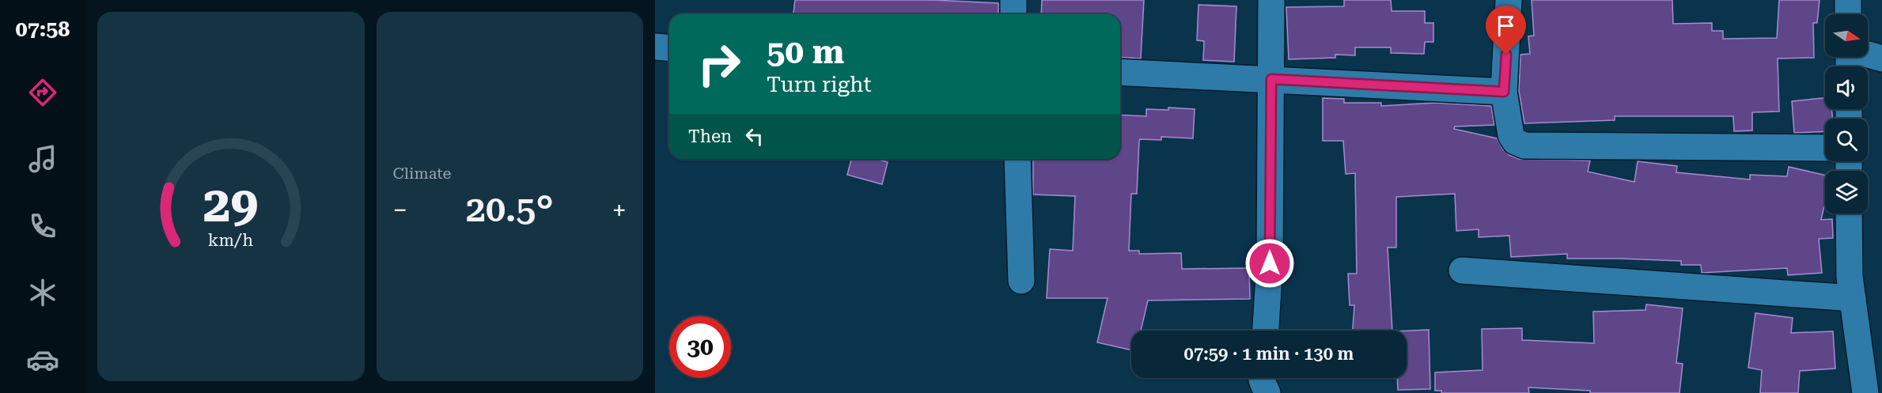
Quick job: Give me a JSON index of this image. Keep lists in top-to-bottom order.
{
  "north": "right",
  "page": {
    "tabs": "07:58",
    "tile": "Climate",
    "turn": ["50 m", "Turn right"],
    "then": "Then",
    "heat": ["−", "20.5°", "+"],
    "limit": "30",
    "trip": "07:59 · 1 min · 130 m",
    "gauge": ["29", "km/h"]
  }
}
